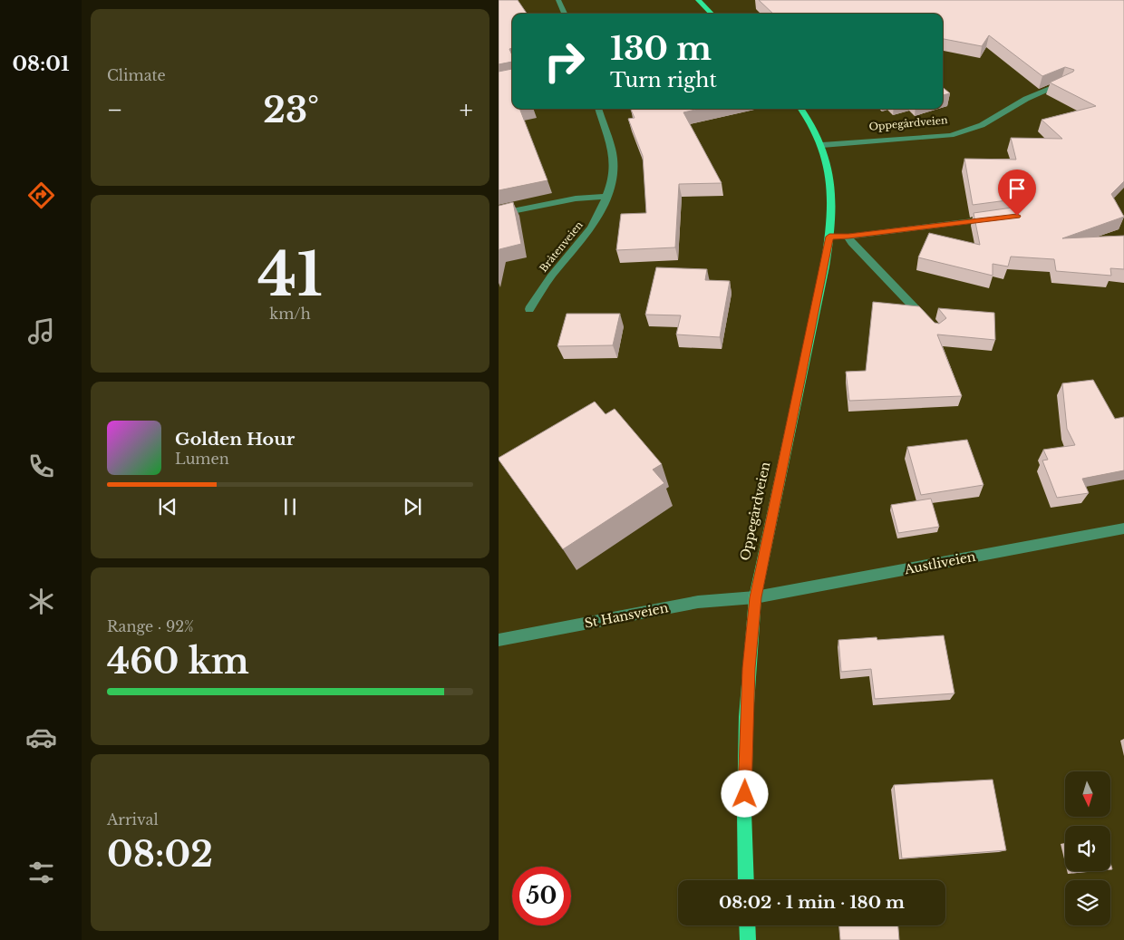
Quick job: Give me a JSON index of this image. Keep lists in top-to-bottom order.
{
  "streets": {
    "main road": ["Oppegårdveien"],
    "street": ["Bråtenveien", "Austliveien", "St Hansveien"]
  },
  "crossings": [
    ["Oppegårdveien", "Austliveien"],
    ["Oppegårdveien", "St Hansveien"],
    ["Austliveien", "St Hansveien"]
  ],
  "north": "bottom",
  "page": {
    "tabs": "08:01",
    "tile": [
      "Climate",
      ["41", "km/h"],
      ["Range · 92%", "460 km"],
      ["Arrival", "08:02"]
    ],
    "turn": ["130 m", "Turn right"],
    "heat": ["−", "23°", "+"],
    "song": ["Golden Hour", "Lumen"],
    "limit": "50",
    "trip": "08:02 · 1 min · 180 m"
  }
}
